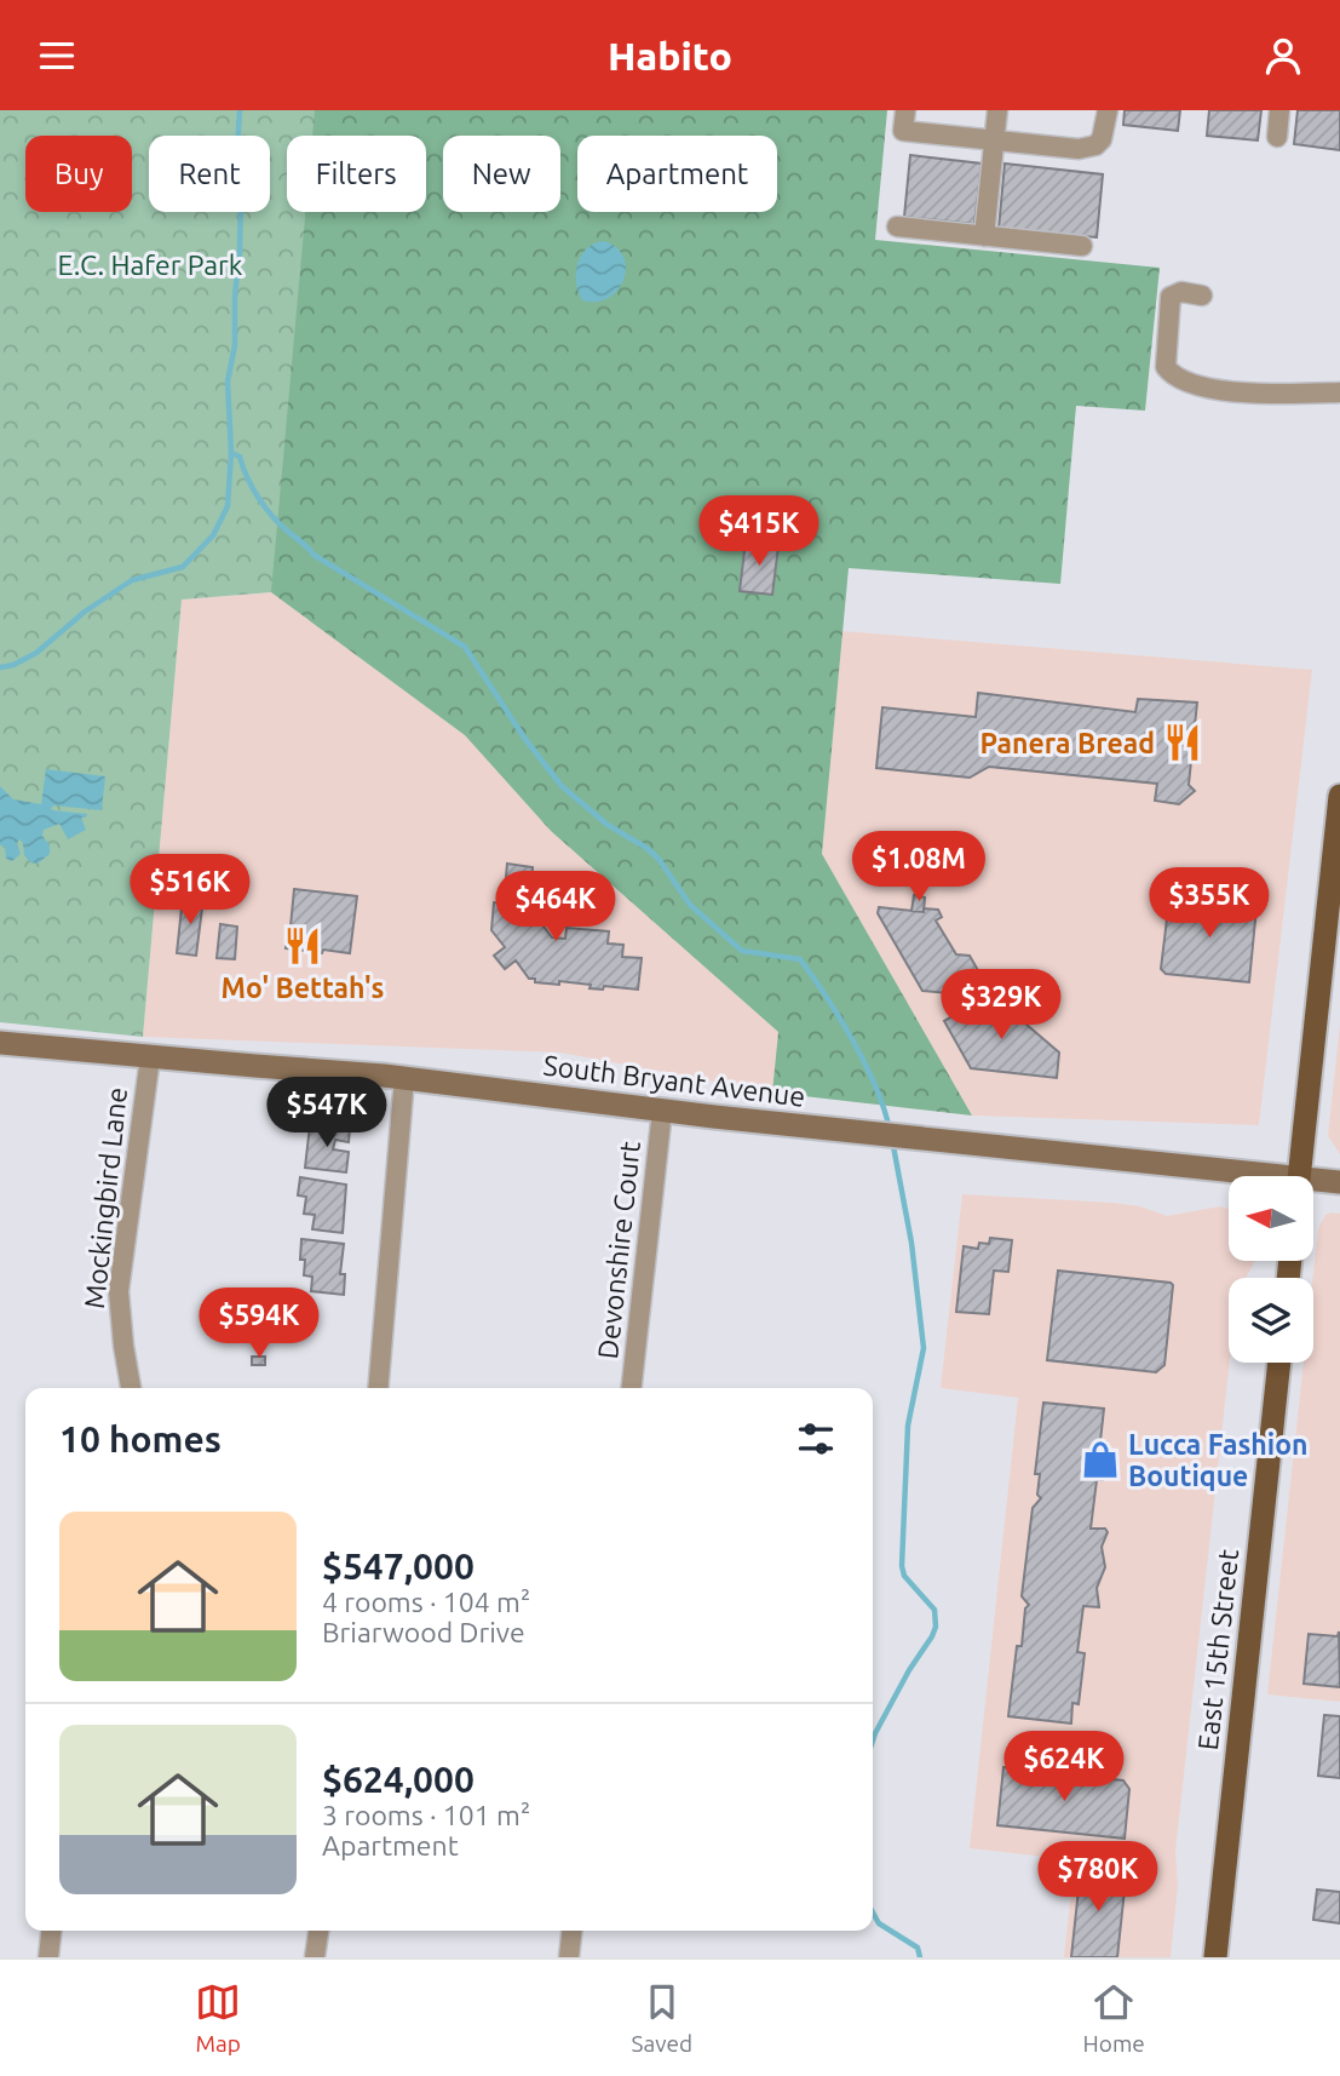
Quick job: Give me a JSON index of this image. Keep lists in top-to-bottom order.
{
  "streets": {
    "main road": ["South Bryant Avenue", "East 15th Street"],
    "street": ["Mockingbird Lane", "Devonshire Court"]
  },
  "crossings": [
    ["South Bryant Avenue", "Mockingbird Lane"],
    ["South Bryant Avenue", "Devonshire Court"]
  ],
  "parks": ["E.C. Hafer Park"],
  "places": {
    "restaurant": ["Panera Bread", "Mo' Bettah's"],
    "shop": ["Lucca Fashion Boutique"]
  },
  "north": "left",
  "page": {
    "header": "Habito",
    "chip": [
      "Buy",
      "Rent",
      "Filters",
      "New",
      "Apartment"
    ],
    "price": [
      "$415K",
      "$1.08M",
      "$516K",
      "$355K",
      "$464K",
      "$329K",
      "$547K",
      "$594K",
      "$624K",
      "$780K"
    ],
    "heading": "10 homes",
    "list": [
      {
        "name": "$547,000",
        "note": "4 rooms · 104 m² · Briarwood Drive"
      },
      {
        "name": "$624,000",
        "note": "3 rooms · 101 m² · Apartment"
      }
    ],
    "tabs": ["Map", "Saved", "Home"]
  }
}
